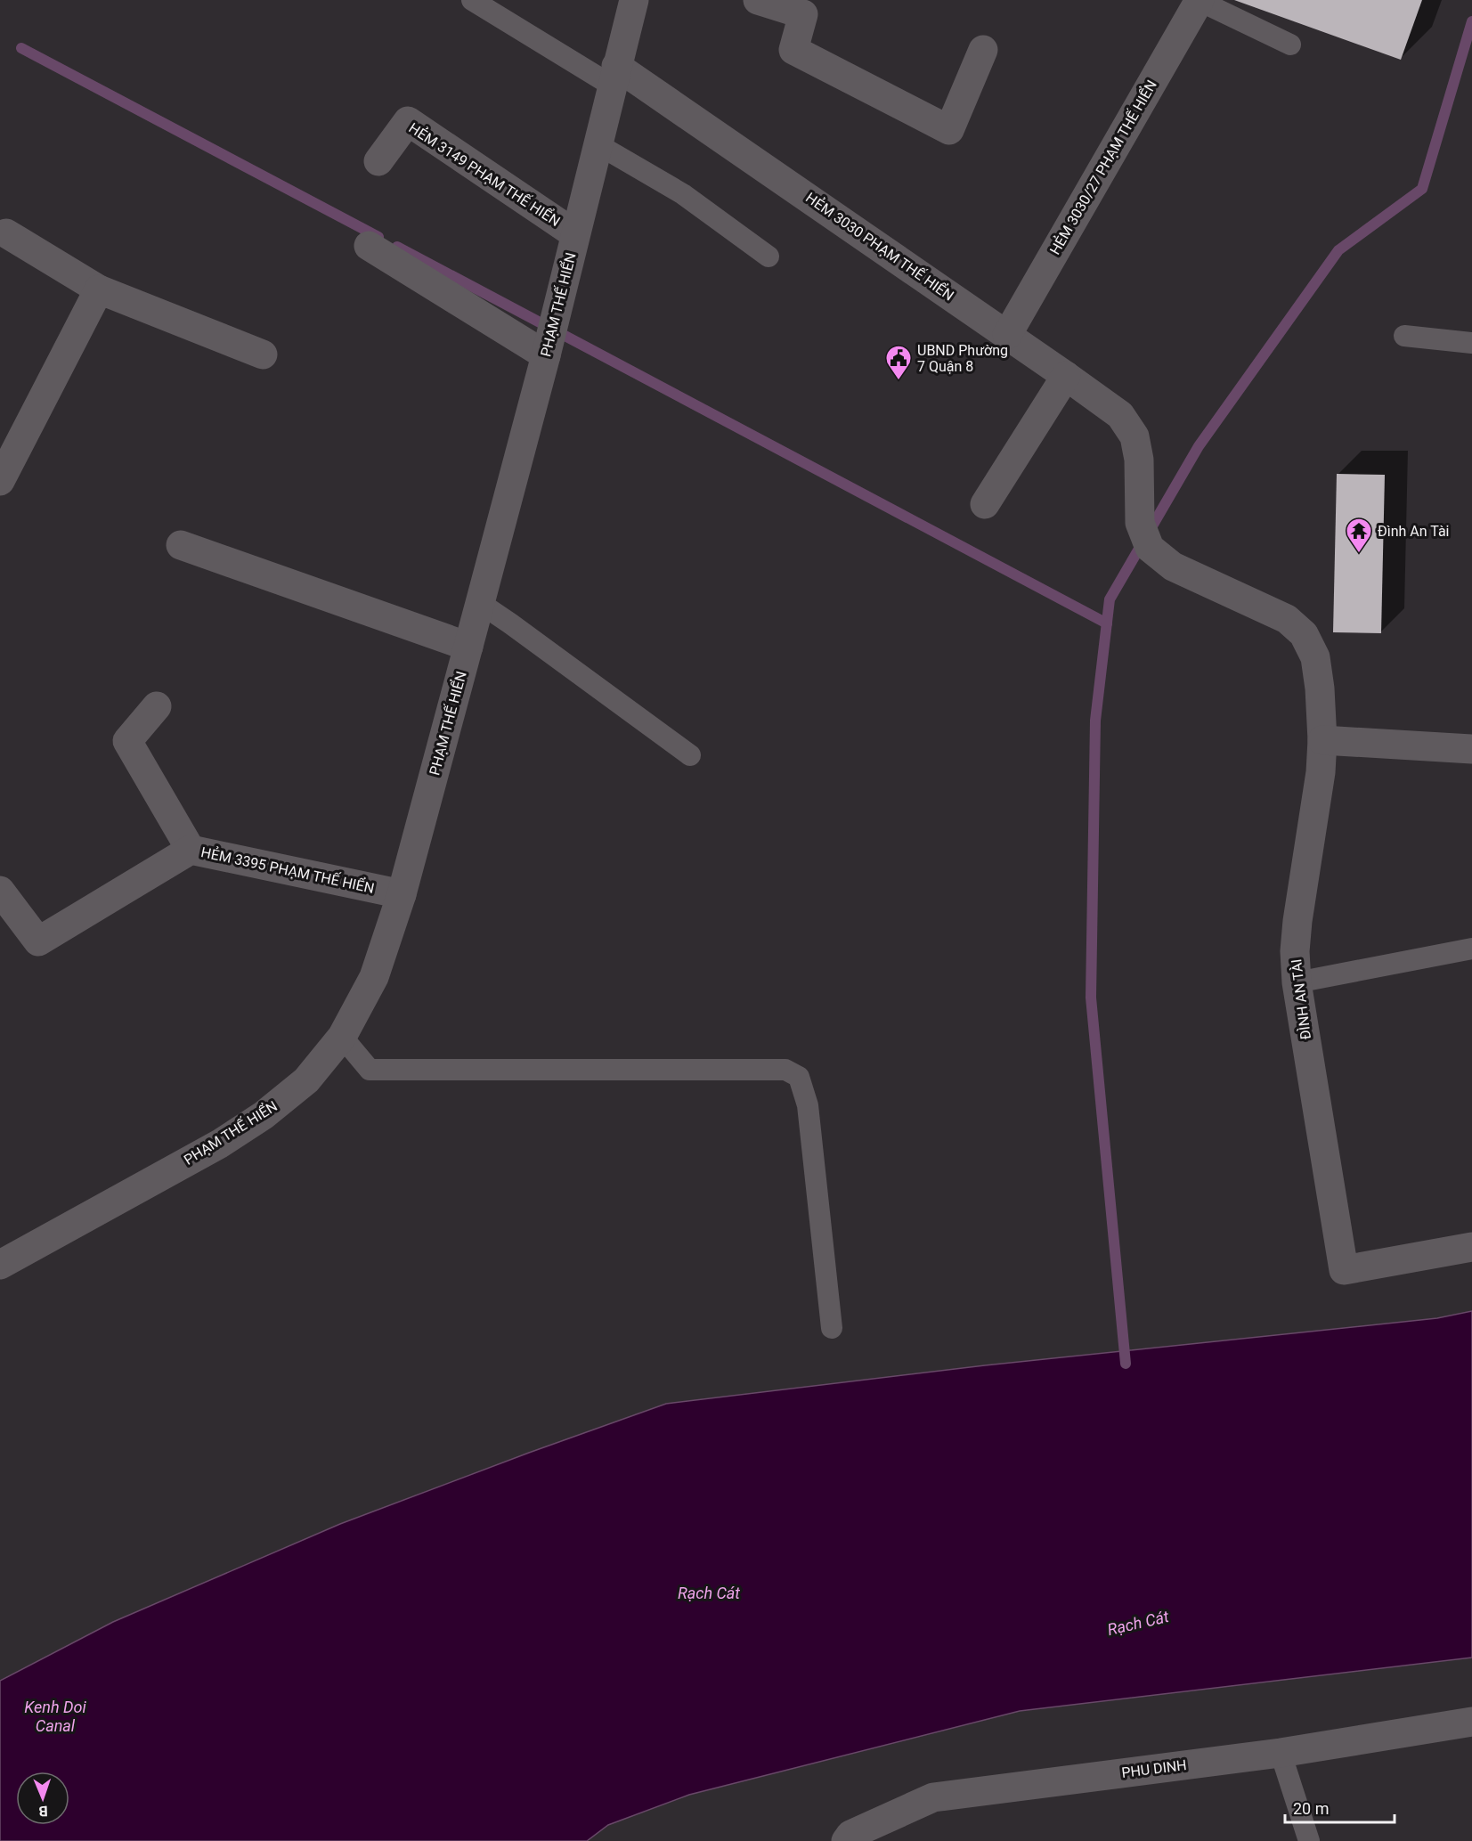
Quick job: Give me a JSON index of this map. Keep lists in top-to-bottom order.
{
  "streets": {
    "street": [
      "HẺM 3030/27 PHẠM THẾ HIỂN",
      "HẺM 3149 PHẠM THẾ HIỂN",
      "HẺM 3030 PHẠM THẾ HIỂN",
      "PHẠM THẾ HIỂN",
      "HẺM 3395 PHẠM THẾ HIỂN",
      "ĐÌNH AN TÀI",
      "PHU DINH"
    ]
  },
  "crossings": [
    ["HẺM 3030/27 PHẠM THẾ HIỂN", "HẺM 3030 PHẠM THẾ HIỂN"],
    ["HẺM 3149 PHẠM THẾ HIỂN", "PHẠM THẾ HIỂN"],
    ["HẺM 3030 PHẠM THẾ HIỂN", "PHẠM THẾ HIỂN"],
    ["HẺM 3030 PHẠM THẾ HIỂN", "ĐÌNH AN TÀI"],
    ["PHẠM THẾ HIỂN", "HẺM 3395 PHẠM THẾ HIỂN"]
  ],
  "water": ["Rạch Cát", "Kenh Doi Canal"],
  "places": {
    "public building": ["UBND Phường 7 Quận 8"],
    "temple": ["Đình An Tài"]
  },
  "scale_bar": "20 m",
  "north": "bottom"
}
